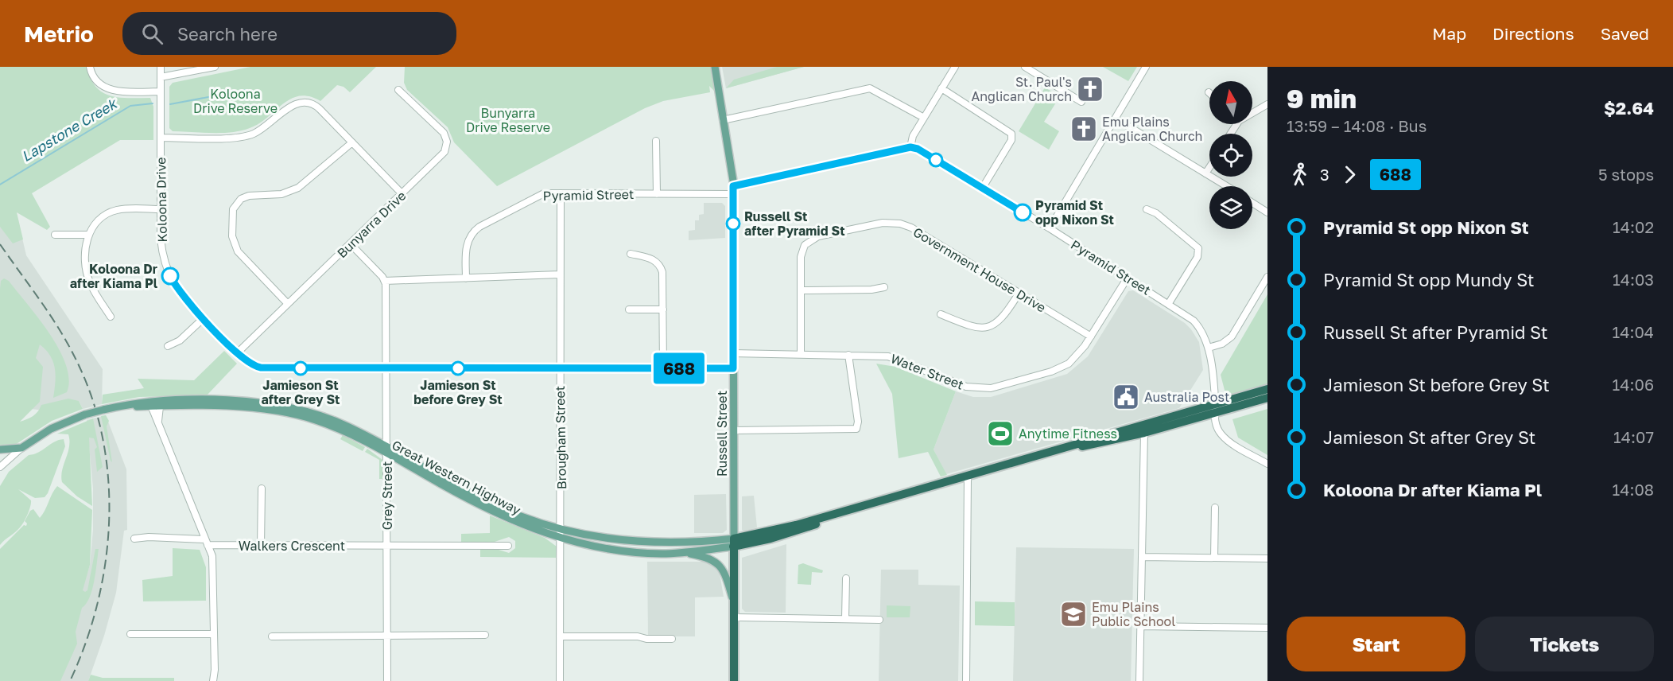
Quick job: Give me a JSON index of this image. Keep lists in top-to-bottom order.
{
  "streets": {
    "highway": ["Russell Street", "Great Western Highway"],
    "street": [
      "Pyramid Street",
      "Koloona Drive",
      "Bunyarra Drive",
      "Government House Drive",
      "Water Street",
      "Brougham Street",
      "Grey Street",
      "Walkers Crescent"
    ]
  },
  "crossings": [
    ["Pyramid Street", "Water Street"],
    ["Pyramid Street", "Russell Street"],
    ["Pyramid Street", "Brougham Street"],
    ["Pyramid Street", "Great Western Highway"],
    ["Koloona Drive", "Bunyarra Drive"],
    ["Koloona Drive", "Russell Street"],
    ["Koloona Drive", "Brougham Street"],
    ["Koloona Drive", "Grey Street"],
    ["Government House Drive", "Water Street"],
    ["Water Street", "Russell Street"],
    ["Russell Street", "Great Western Highway"],
    ["Brougham Street", "Great Western Highway"],
    ["Great Western Highway", "Grey Street"],
    ["Grey Street", "Walkers Crescent"]
  ],
  "water": ["Lapstone Creek"],
  "parks": ["Koloona Drive Reserve", "Bunyarra Drive Reserve"],
  "places": {
    "church": ["St. Paul's Anglican Church", "Emu Plains Anglican Church"],
    "other": [
      "Pyramid St opp Nixon St",
      "Russell St after Pyramid St",
      "Koloona Dr after Kiama Pl",
      "Jamieson St after Grey St",
      "Jamieson St before Grey St"
    ],
    "public building": ["Australia Post"],
    "sports": ["Anytime Fitness"],
    "school or university": ["Emu Plains Public School"]
  },
  "lines": ["bus line 688"],
  "north": "top",
  "page": {
    "header": "Metrio",
    "search": "Search here",
    "nav": ["Map", "Directions", "Saved"],
    "on_map": "688",
    "heading": ["9 min", "13:59 – 14:08 · Bus", "$2.64"],
    "legs": ["3", "688", "5 stops"],
    "list": [
      {
        "name": "Pyramid St opp Nixon St",
        "value": "14:02"
      },
      {
        "name": "Pyramid St opp Mundy St",
        "value": "14:03"
      },
      {
        "name": "Russell St after Pyramid St",
        "value": "14:04"
      },
      {
        "name": "Jamieson St before Grey St",
        "value": "14:06"
      },
      {
        "name": "Jamieson St after Grey St",
        "value": "14:07"
      },
      {
        "name": "Koloona Dr after Kiama Pl",
        "value": "14:08"
      }
    ],
    "buttons": ["Start", "Tickets"]
  }
}
